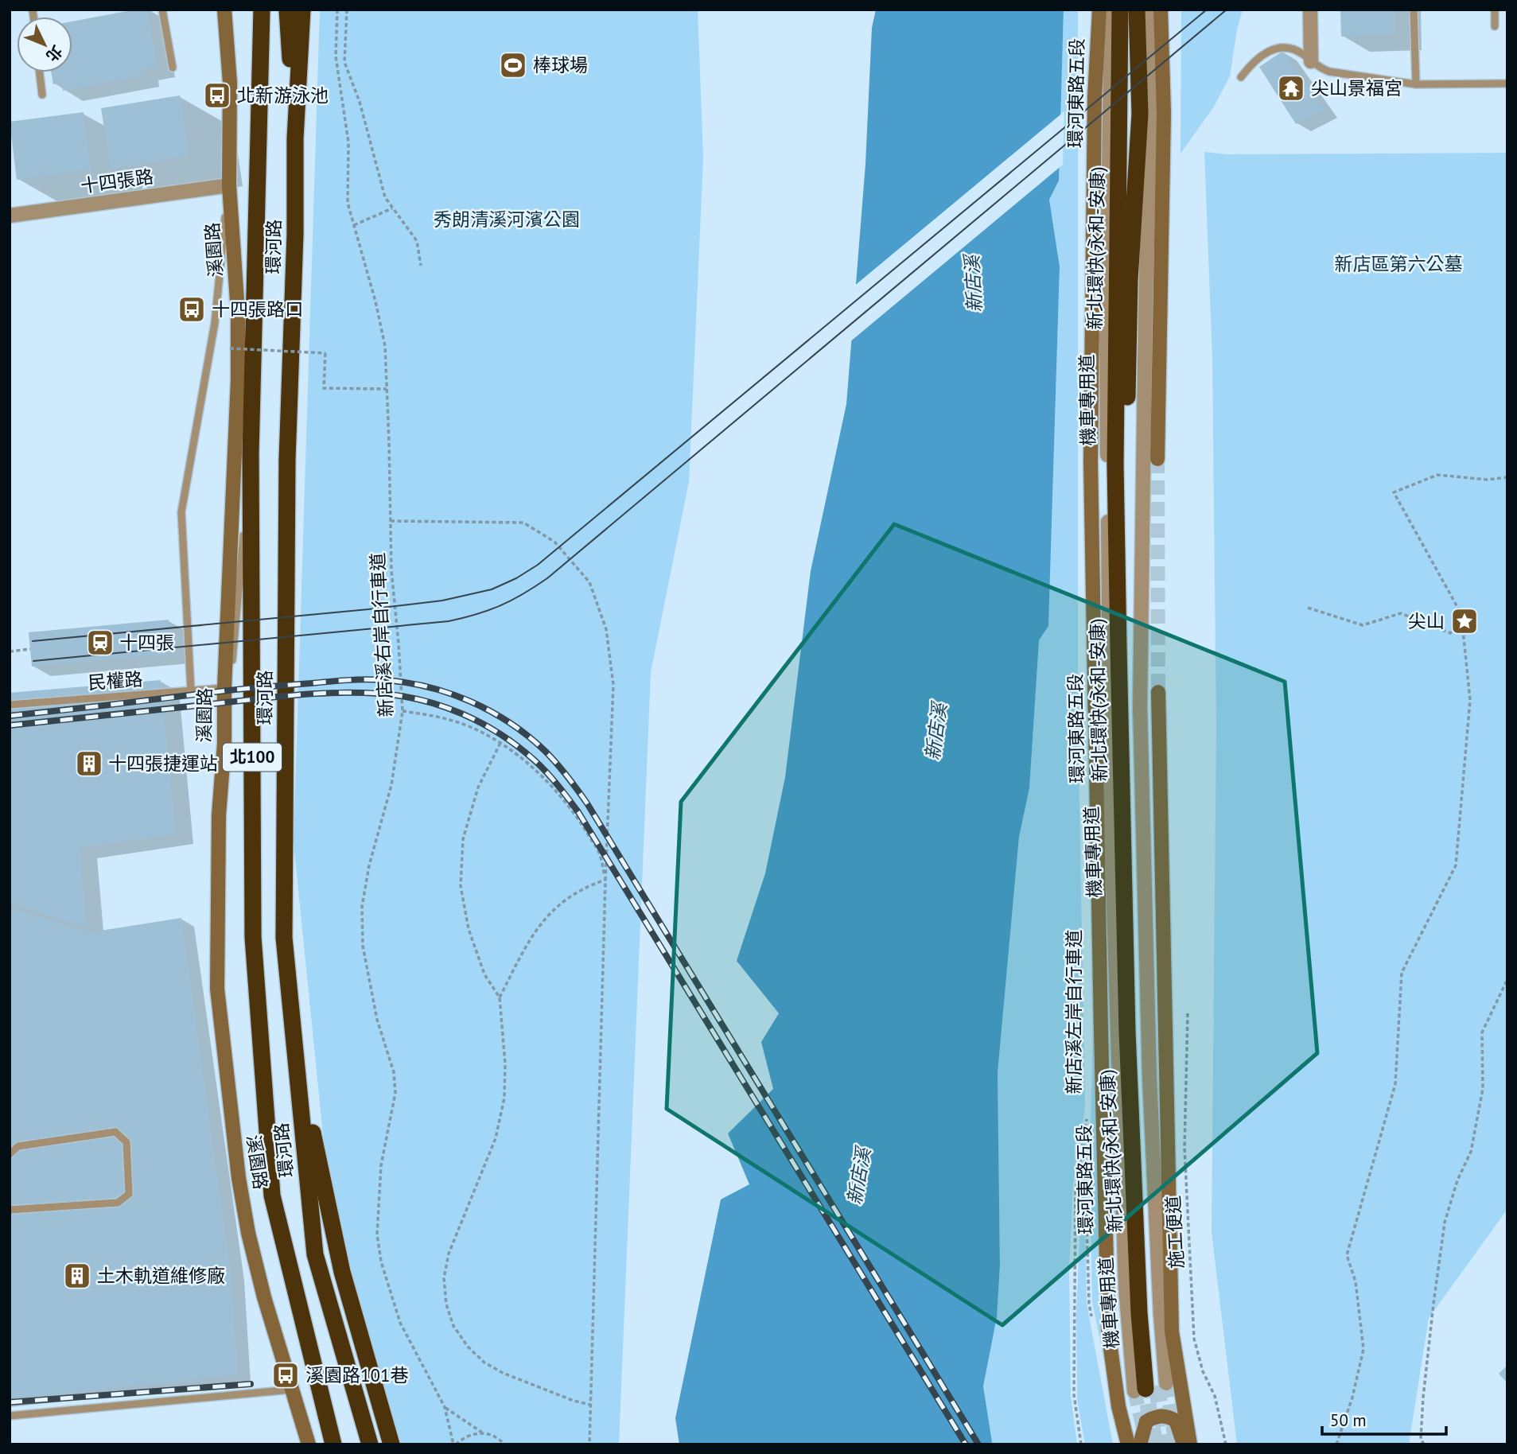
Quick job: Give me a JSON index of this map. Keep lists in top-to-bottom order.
{
  "streets": {
    "highway": ["環河路", "新北環快(永和-安康)", "北100"],
    "main road": ["環河東路五段", "溪園路"],
    "street": ["十四張路", "機車專用道"],
    "lane": ["民權路"],
    "path": ["新店溪右岸自行車道", "新店溪左岸自行車道", "施工便道"]
  },
  "crossings": [
    ["十四張路", "溪園路"],
    ["新北環快(永和-安康)", "機車專用道"],
    ["溪園路", "民權路"]
  ],
  "water": ["新店溪"],
  "parks": ["秀朗清溪河濱公園", "新店區第六公墓"],
  "places": {
    "sports": ["棒球場"],
    "temple": ["尖山景福宮"],
    "bus stop": ["北新游泳池", "十四張路口", "溪園路101巷"],
    "place": ["尖山"],
    "station": ["十四張"],
    "building": ["十四張捷運站", "土木軌道維修廠"]
  },
  "scale_bar": "50 m",
  "north": "bottom right"
}
